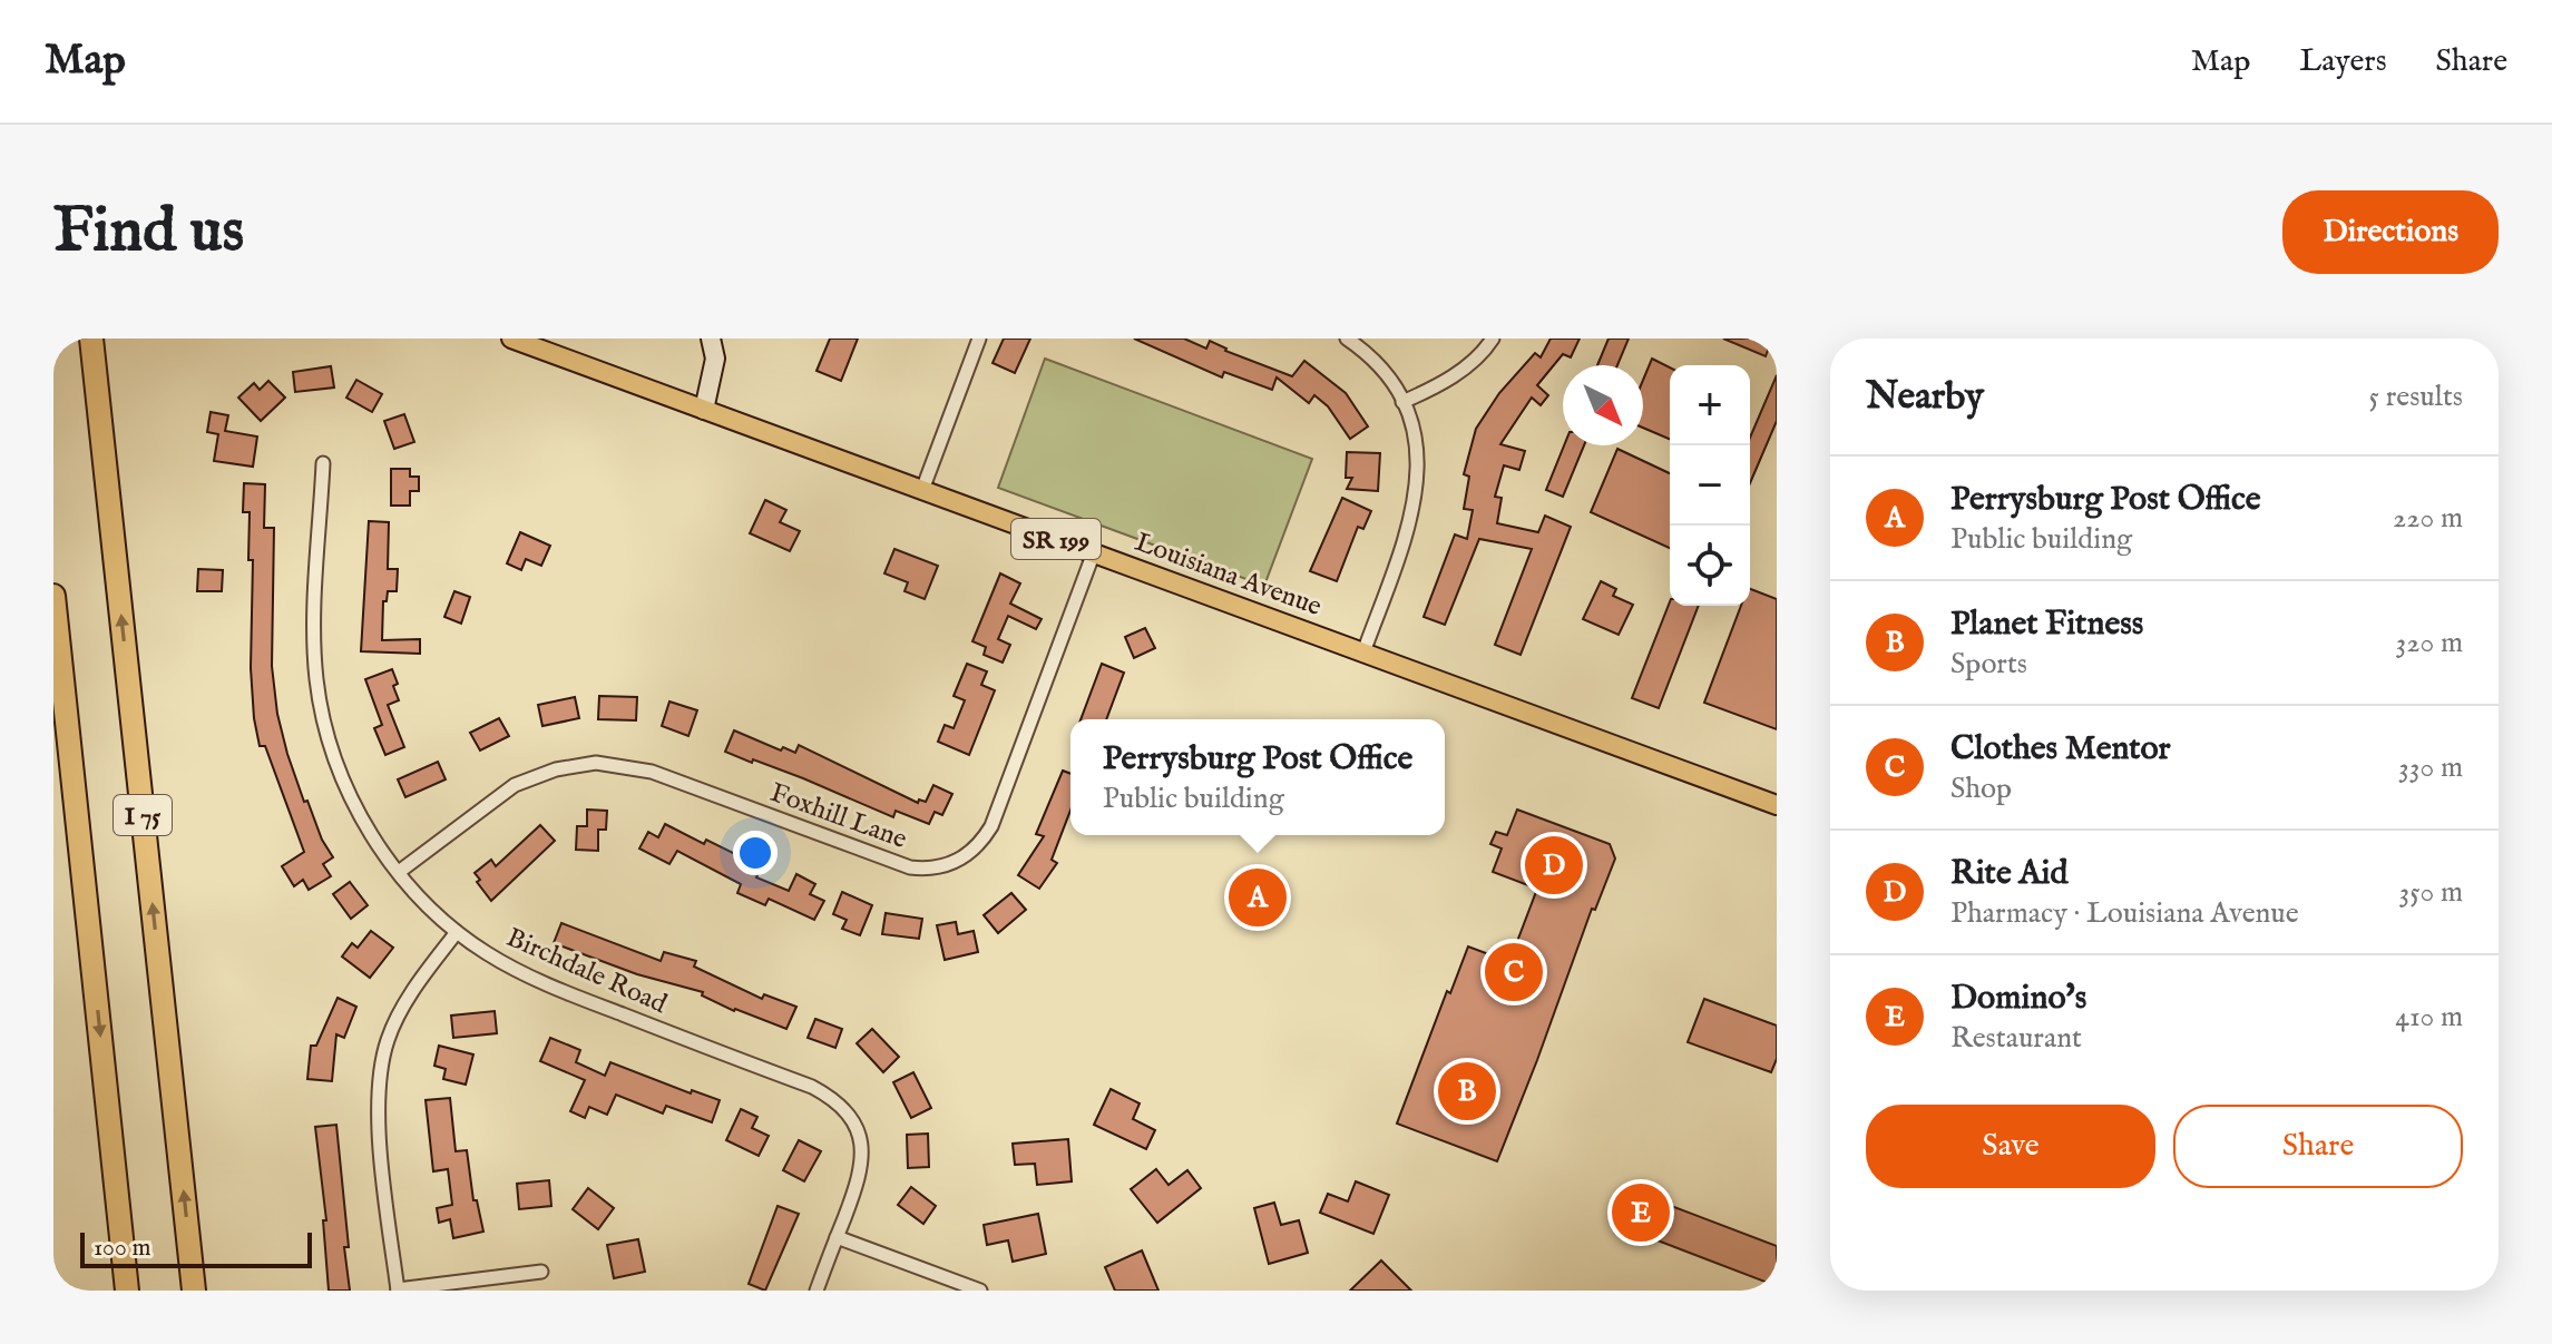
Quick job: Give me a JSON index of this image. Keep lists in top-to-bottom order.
{
  "streets": {
    "highway": ["I 75"],
    "main road": ["SR 199", "Louisiana Avenue"],
    "street": ["Foxhill Lane", "Birchdale Road"]
  },
  "crossings": [
    ["Louisiana Avenue", "Foxhill Lane"],
    ["Foxhill Lane", "Birchdale Road"]
  ],
  "scale_bar": "100 m",
  "north": "bottom right",
  "page": {
    "header": "Map",
    "nav": ["Map", "Layers", "Share"],
    "buttons": [
      "Directions",
      ["Save", "Share"]
    ],
    "title": "Find us",
    "heading": ["Nearby", "5 results"],
    "map_buttons": ["+", "−"],
    "list": [
      {
        "mark": "A",
        "name": "Perrysburg Post Office",
        "note": "Public building",
        "value": "220 m"
      },
      {
        "mark": "B",
        "name": "Planet Fitness",
        "note": "Sports",
        "value": "320 m"
      },
      {
        "mark": "C",
        "name": "Clothes Mentor",
        "note": "Shop",
        "value": "330 m"
      },
      {
        "mark": "D",
        "name": "Rite Aid",
        "note": "Pharmacy · Louisiana Avenue",
        "value": "350 m"
      },
      {
        "mark": "E",
        "name": "Domino's",
        "note": "Restaurant",
        "value": "410 m"
      }
    ],
    "popup": ["Perrysburg Post Office", "Public building"],
    "pins": [
      "D",
      "A",
      "C",
      "B",
      "E"
    ],
    "scale": "100 m"
  }
}
